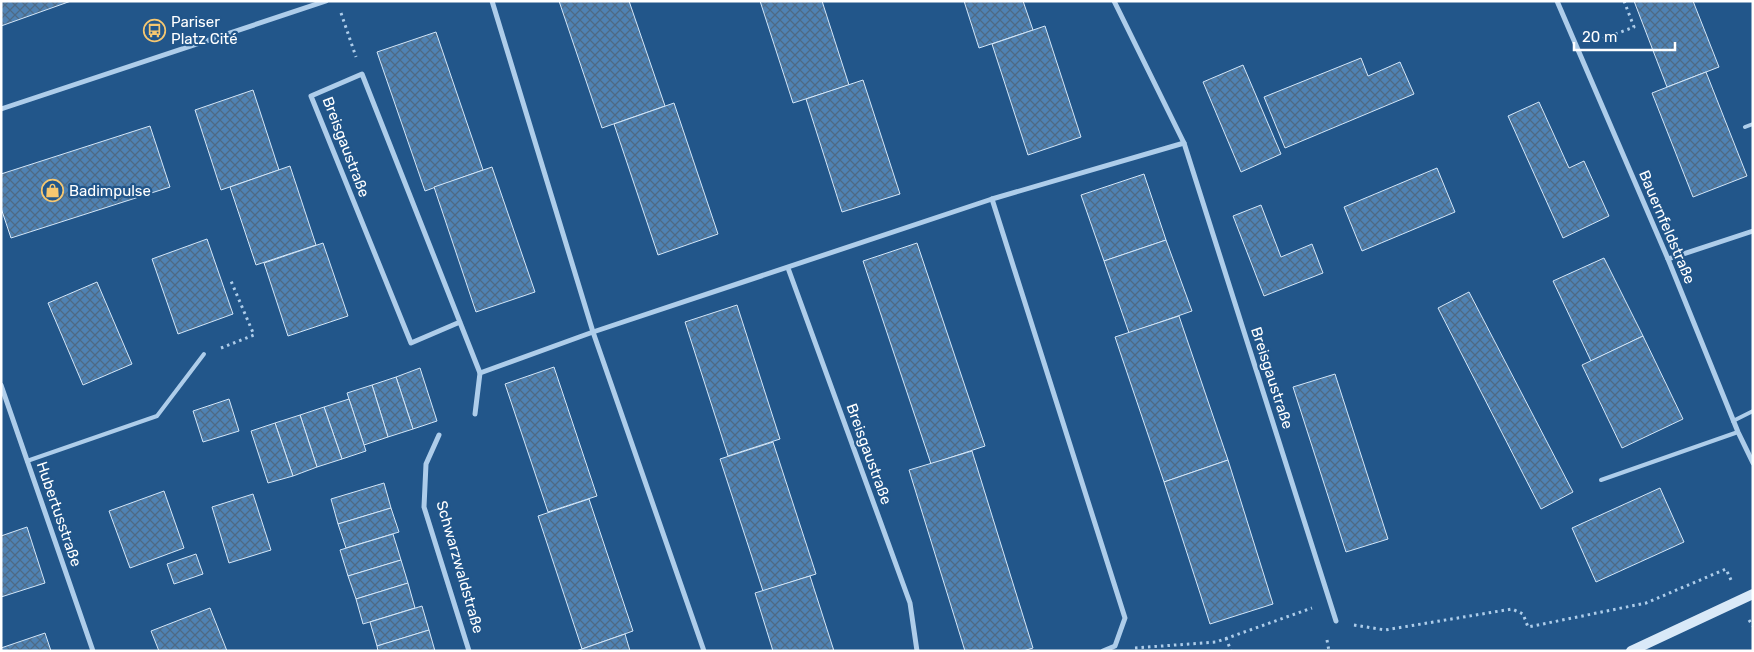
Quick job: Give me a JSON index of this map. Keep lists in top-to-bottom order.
{
  "streets": {
    "street": [
      "Breisgaustraße",
      "Bauernfeldstraße",
      "Hubertusstraße",
      "Schwarzwaldstraße"
    ]
  },
  "places": {
    "bus stop": ["Pariser Platz Cité"],
    "shop": ["Badimpulse"]
  },
  "scale_bar": "20 m"
}
